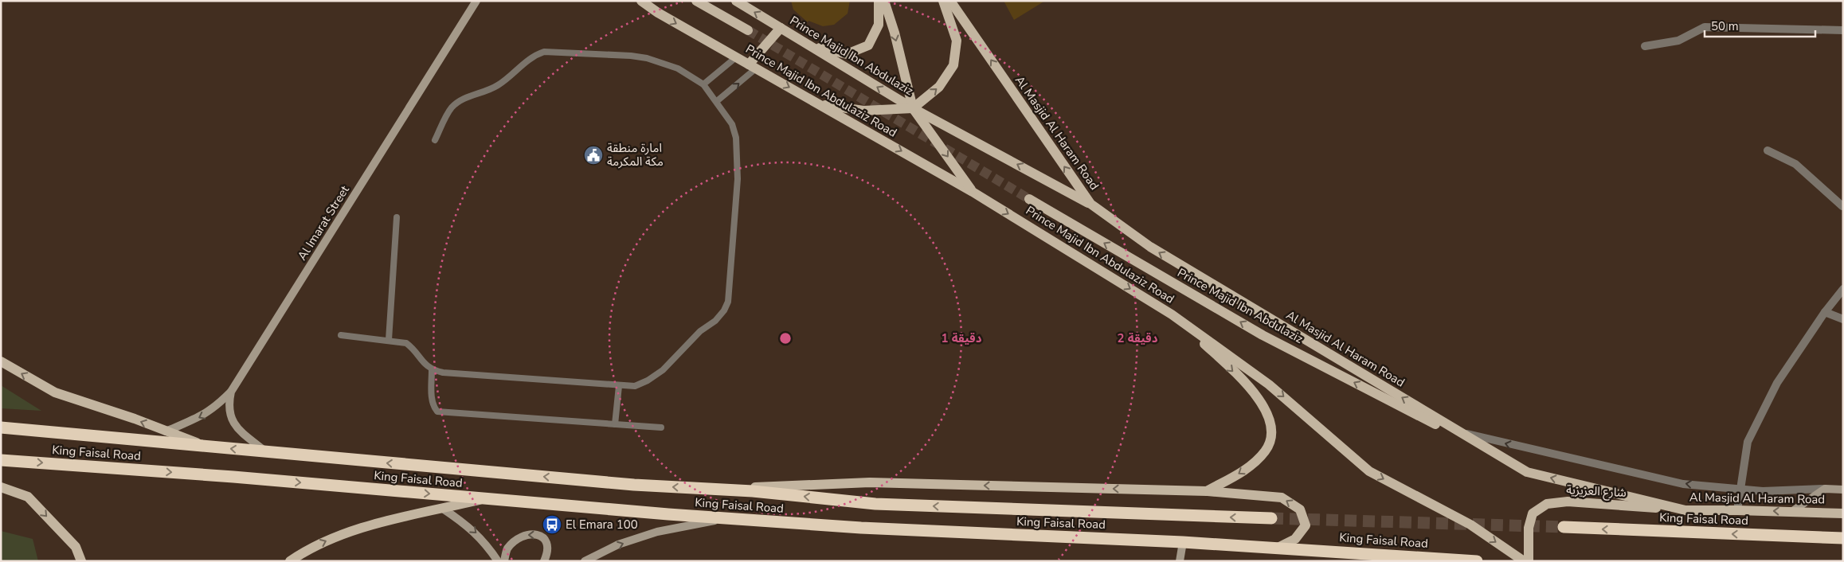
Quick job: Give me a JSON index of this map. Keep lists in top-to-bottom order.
{
  "streets": {
    "highway": ["King Faisal Road"],
    "main road": [
      "Prince Majid Ibn Abdulaziz",
      "Prince Majid Ibn Abdulaziz Road",
      "Al Masjid Al Haram Road",
      "شارع العزيزية"
    ],
    "street": ["Al Imarat Street"]
  },
  "crossings": [
    ["Prince Majid Ibn Abdulaziz", "Al Masjid Al Haram Road"],
    ["Al Masjid Al Haram Road", "شارع العزيزية"]
  ],
  "one_way": ["Prince Majid Ibn Abdulaziz", "Prince Majid Ibn Abdulaziz Road", "Al Masjid Al Haram Road"],
  "places": {
    "public building": ["امارة منطقة مكة المكرمة"],
    "bus stop": ["El Emara 100"]
  },
  "scale_bar": "50 m",
  "rings": ["1 دقيقة", "2 دقيقة"]
}
